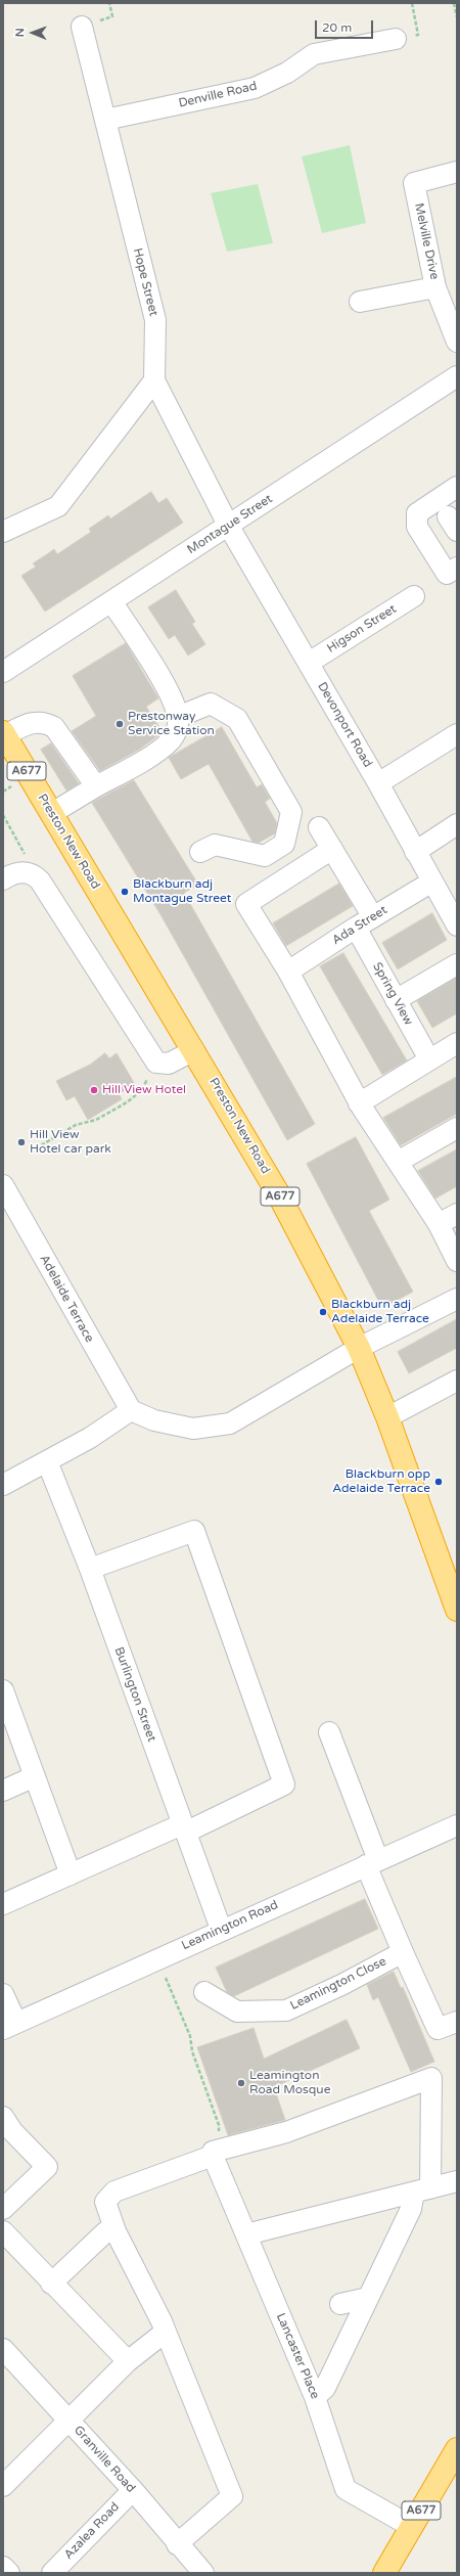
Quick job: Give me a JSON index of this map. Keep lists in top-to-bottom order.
{
  "streets": {
    "highway": ["A677", "Preston New Road"],
    "street": [
      "Denville Road",
      "Melville Drive",
      "Hope Street",
      "Montague Street",
      "Higson Street",
      "Devonport Road",
      "Ada Street",
      "Spring View",
      "Adelaide Terrace",
      "Burlington Street",
      "Leamington Road",
      "Leamington Close",
      "Lancaster Place",
      "Granville Road",
      "Azalea Road"
    ]
  },
  "crossings": [
    ["Denville Road", "Hope Street"],
    ["Hope Street", "Montague Street"],
    ["Hope Street", "Devonport Road"],
    ["Montague Street", "Devonport Road"],
    ["Higson Street", "Devonport Road"],
    ["Devonport Road", "Ada Street"],
    ["A677", "Lancaster Place"],
    ["Ada Street", "Spring View"],
    ["Burlington Street", "Leamington Road"],
    ["Granville Road", "Azalea Road"]
  ],
  "places": [
    "Prestonway Service Station",
    "Blackburn adj Montague Street",
    "Hill View Hotel",
    "Hill View Hotel car park",
    "Blackburn adj Adelaide Terrace",
    "Blackburn opp Adelaide Terrace",
    "Leamington Road Mosque"
  ],
  "scale_bar": "20 m",
  "north": "left"
}
